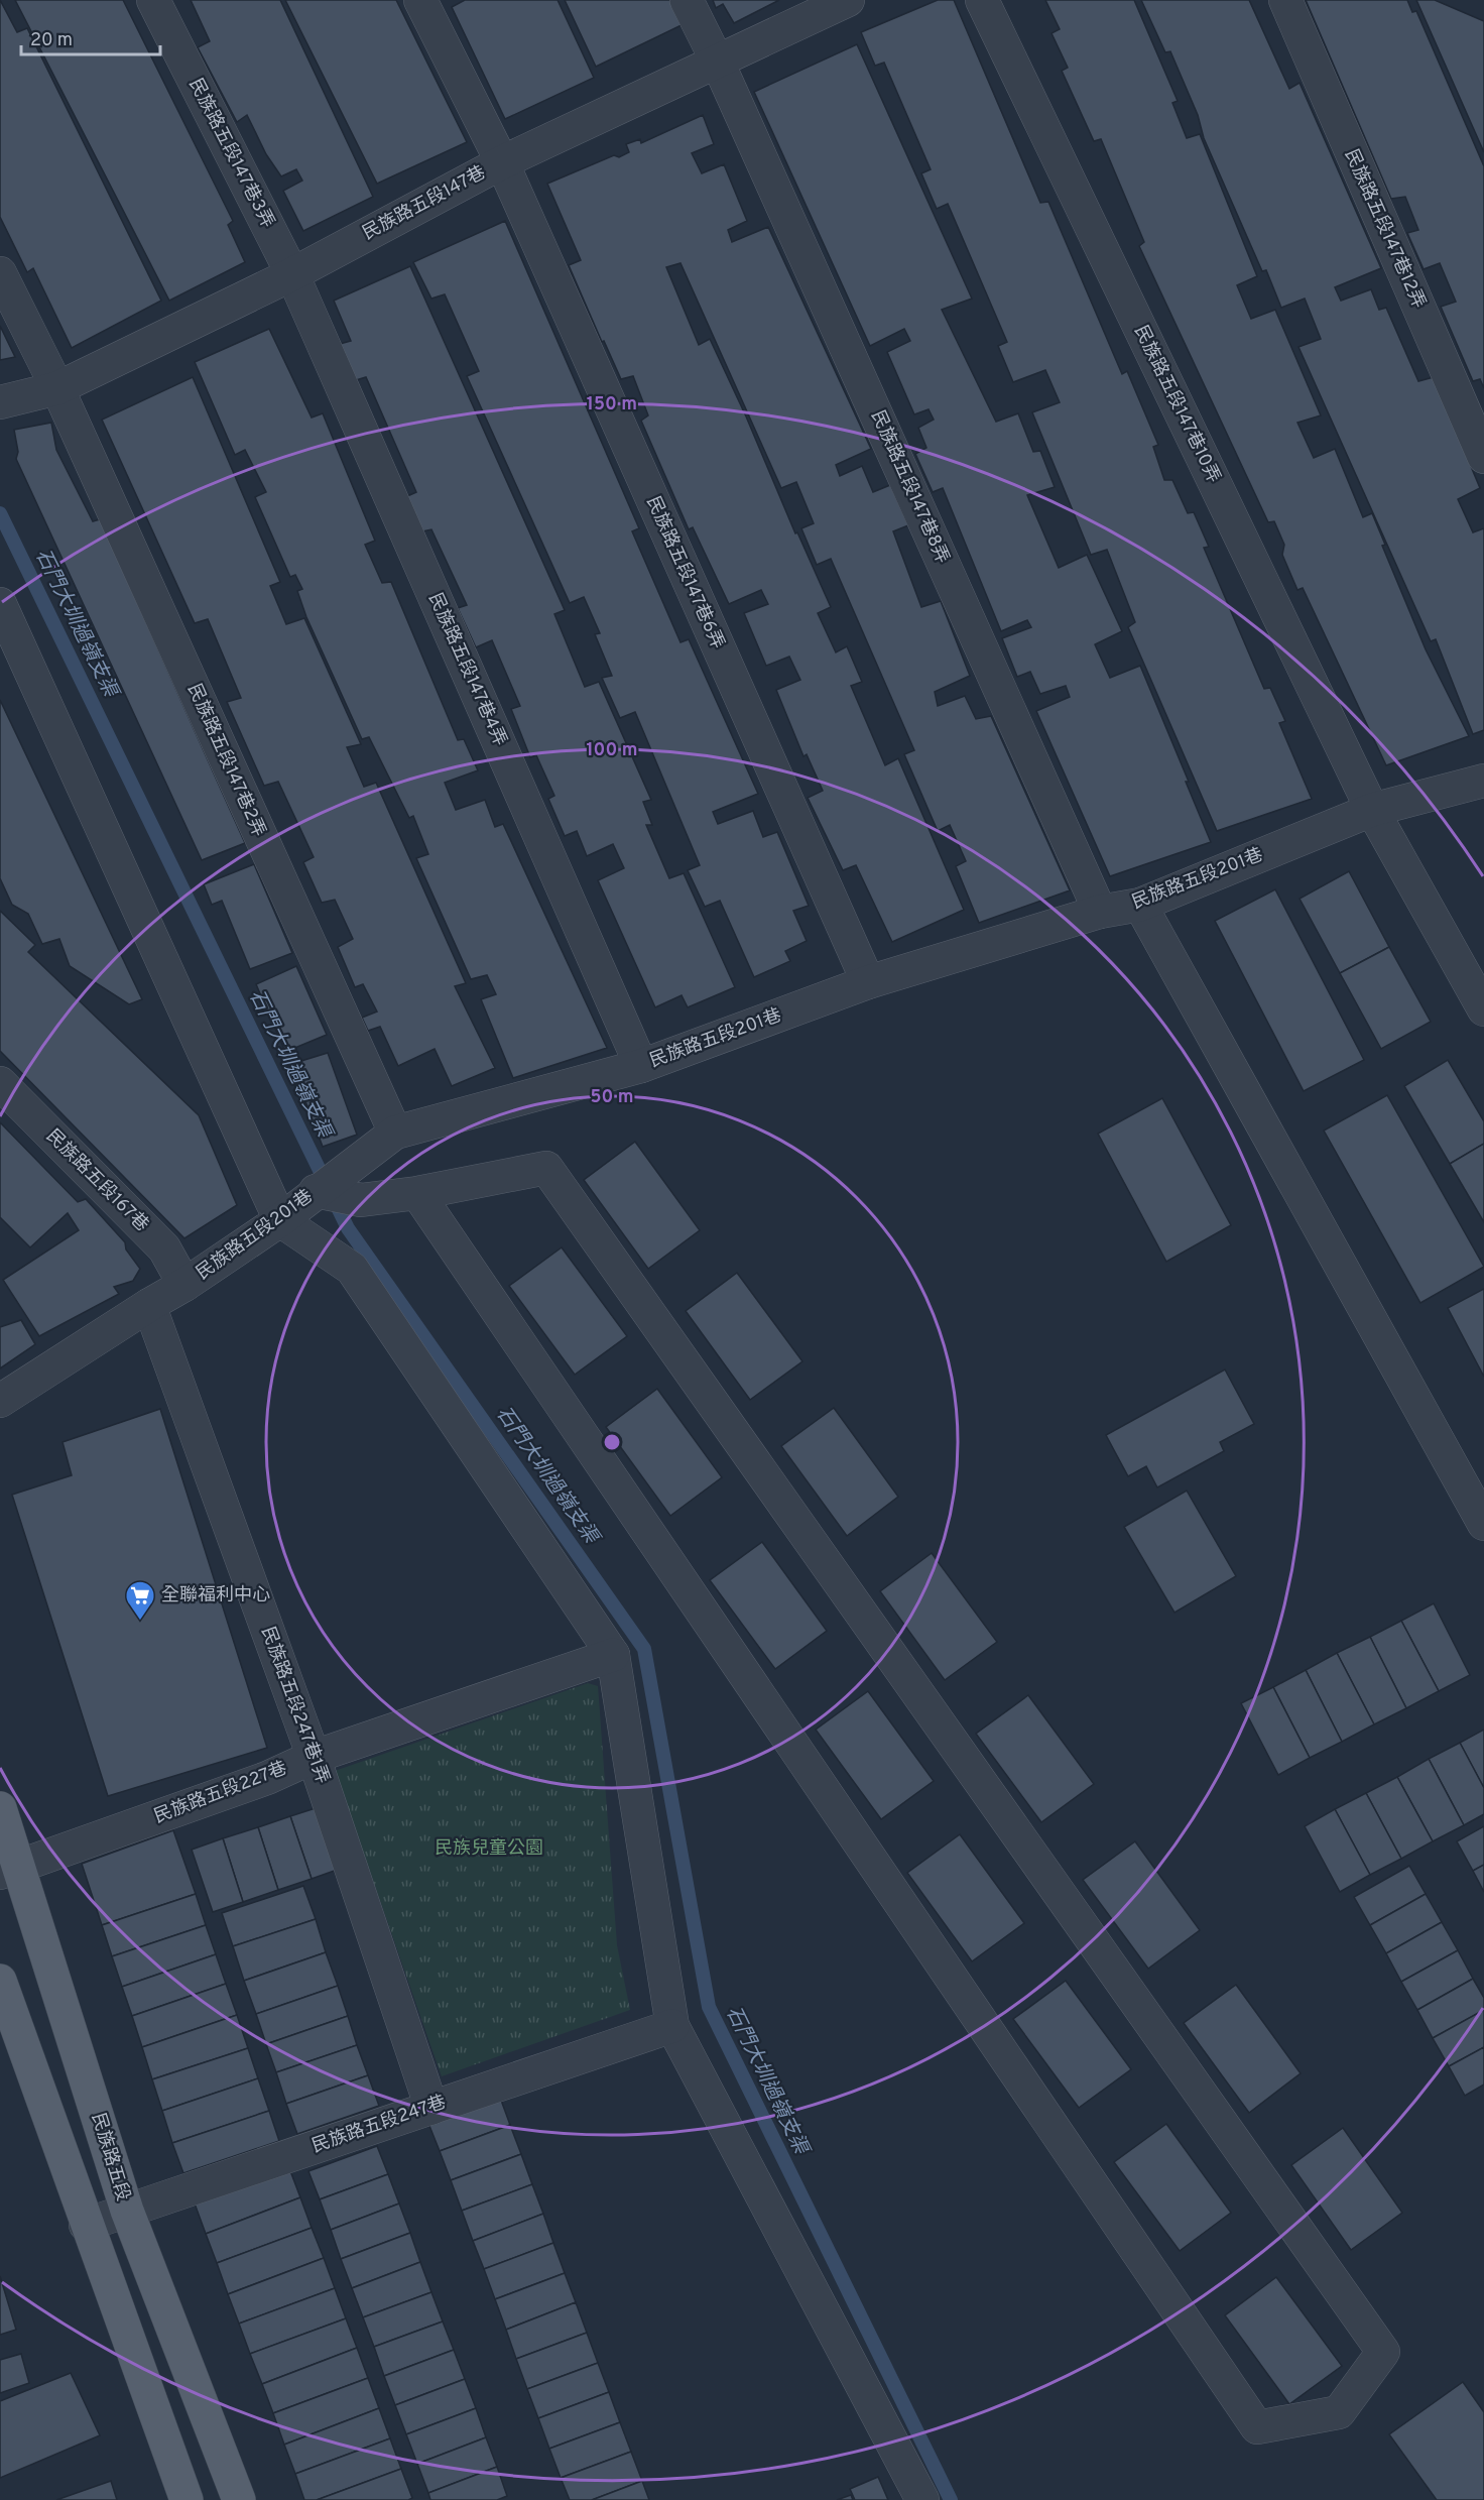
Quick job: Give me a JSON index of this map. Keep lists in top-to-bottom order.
{
  "streets": {
    "main road": ["民族路五段"],
    "lane": [
      "民族路五段147巷3弄",
      "民族路五段147巷",
      "民族路五段147巷12弄",
      "民族路五段147巷10弄",
      "民族路五段147巷8弄",
      "民族路五段147巷6弄",
      "民族路五段147巷4弄",
      "民族路五段147巷2弄",
      "民族路五段201巷",
      "民族路五段167巷",
      "民族路五段247巷1弄",
      "民族路五段227巷",
      "民族路五段247巷"
    ]
  },
  "crossings": [
    ["民族路五段147巷3弄", "民族路五段147巷"],
    ["民族路五段147巷3弄", "民族路五段147巷4弄"],
    ["民族路五段147巷", "民族路五段147巷8弄"],
    ["民族路五段147巷", "民族路五段147巷6弄"],
    ["民族路五段147巷", "民族路五段147巷4弄"],
    ["民族路五段147巷", "民族路五段147巷2弄"],
    ["民族路五段147巷10弄", "民族路五段201巷"],
    ["民族路五段147巷8弄", "民族路五段201巷"],
    ["民族路五段147巷6弄", "民族路五段201巷"],
    ["民族路五段147巷4弄", "民族路五段201巷"],
    ["民族路五段147巷2弄", "民族路五段201巷"],
    ["民族路五段201巷", "民族路五段167巷"],
    ["民族路五段201巷", "民族路五段247巷1弄"],
    ["民族路五段247巷1弄", "民族路五段227巷"],
    ["民族路五段247巷1弄", "民族路五段247巷"],
    ["民族路五段227巷", "民族路五段"],
    ["民族路五段247巷", "民族路五段"]
  ],
  "water": ["石門大圳過嶺支渠"],
  "parks": ["民族兒童公園"],
  "places": {
    "supermarket": ["全聯福利中心"]
  },
  "scale_bar": "20 m",
  "rings": ["150 m", "100 m", "50 m"]
}
